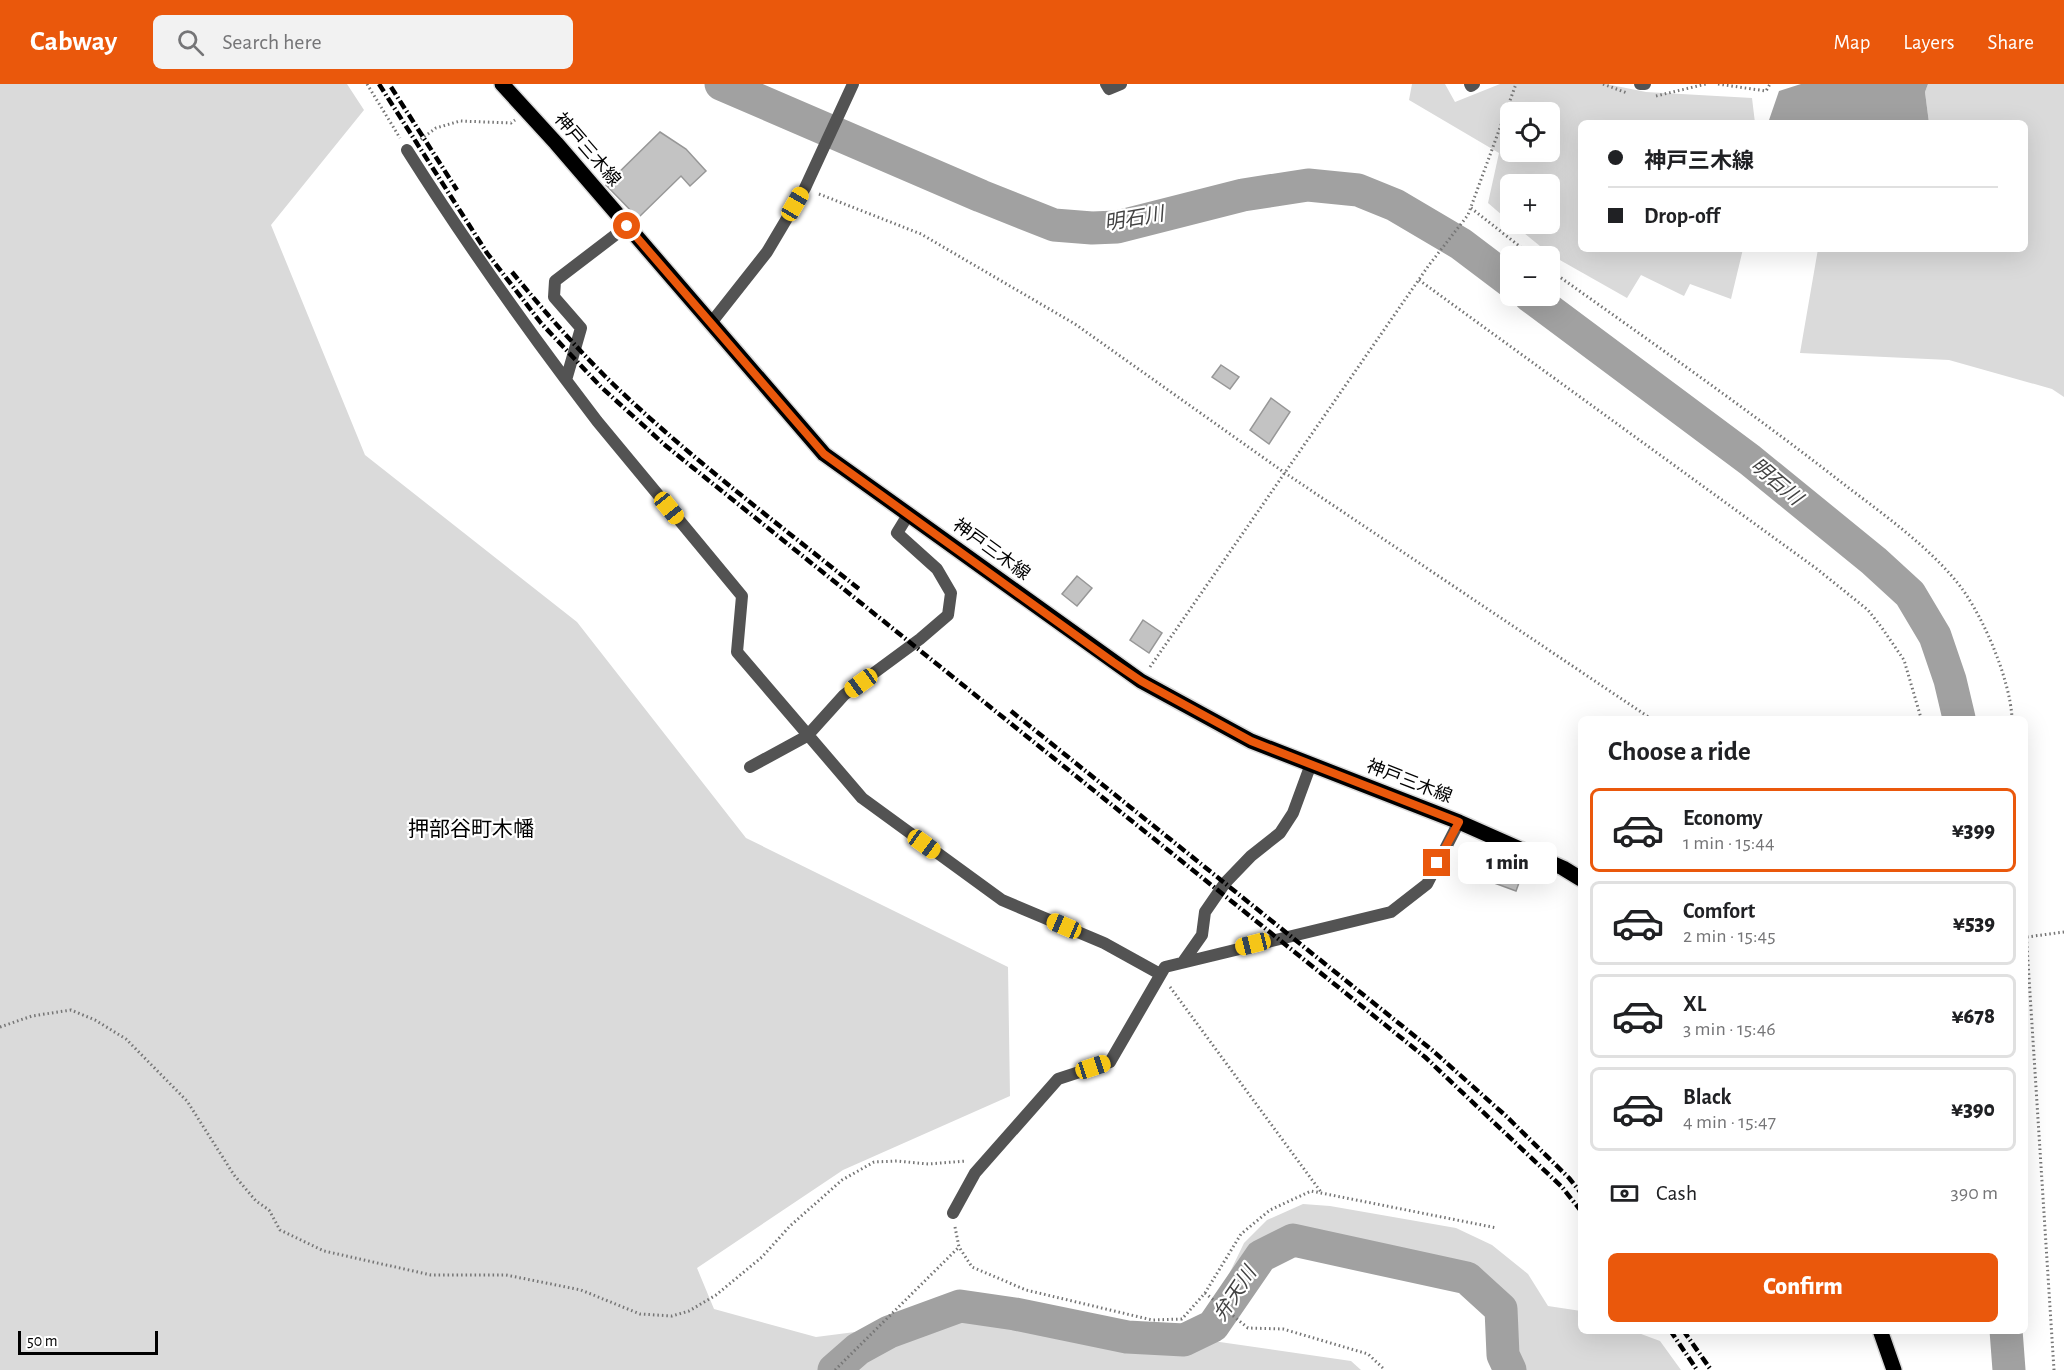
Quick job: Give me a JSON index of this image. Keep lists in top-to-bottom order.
{
  "streets": {
    "main road": ["神戸三木線"]
  },
  "districts": ["押部谷町木幡"],
  "water": ["明石川", "弁天川"],
  "scale_bar": "50 m",
  "page": {
    "header": "Cabway",
    "search": "Search here",
    "nav": ["Map", "Layers", "Share"],
    "map_buttons": ["+", "−"],
    "banner": ["神戸三木線", "Drop-off"],
    "heading": "Choose a ride",
    "list": [
      {
        "name": "Economy",
        "note": "1 min · 15:44",
        "value": "¥399"
      },
      {
        "name": "Comfort",
        "note": "2 min · 15:45",
        "value": "¥539"
      },
      {
        "name": "XL",
        "note": "3 min · 15:46",
        "value": "¥678"
      },
      {
        "name": "Black",
        "note": "4 min · 15:47",
        "value": "¥390"
      }
    ],
    "bubble": "1 min",
    "pay": ["Cash", "390 m"],
    "buttons": "Confirm",
    "scale": "50 m"
  }
}
